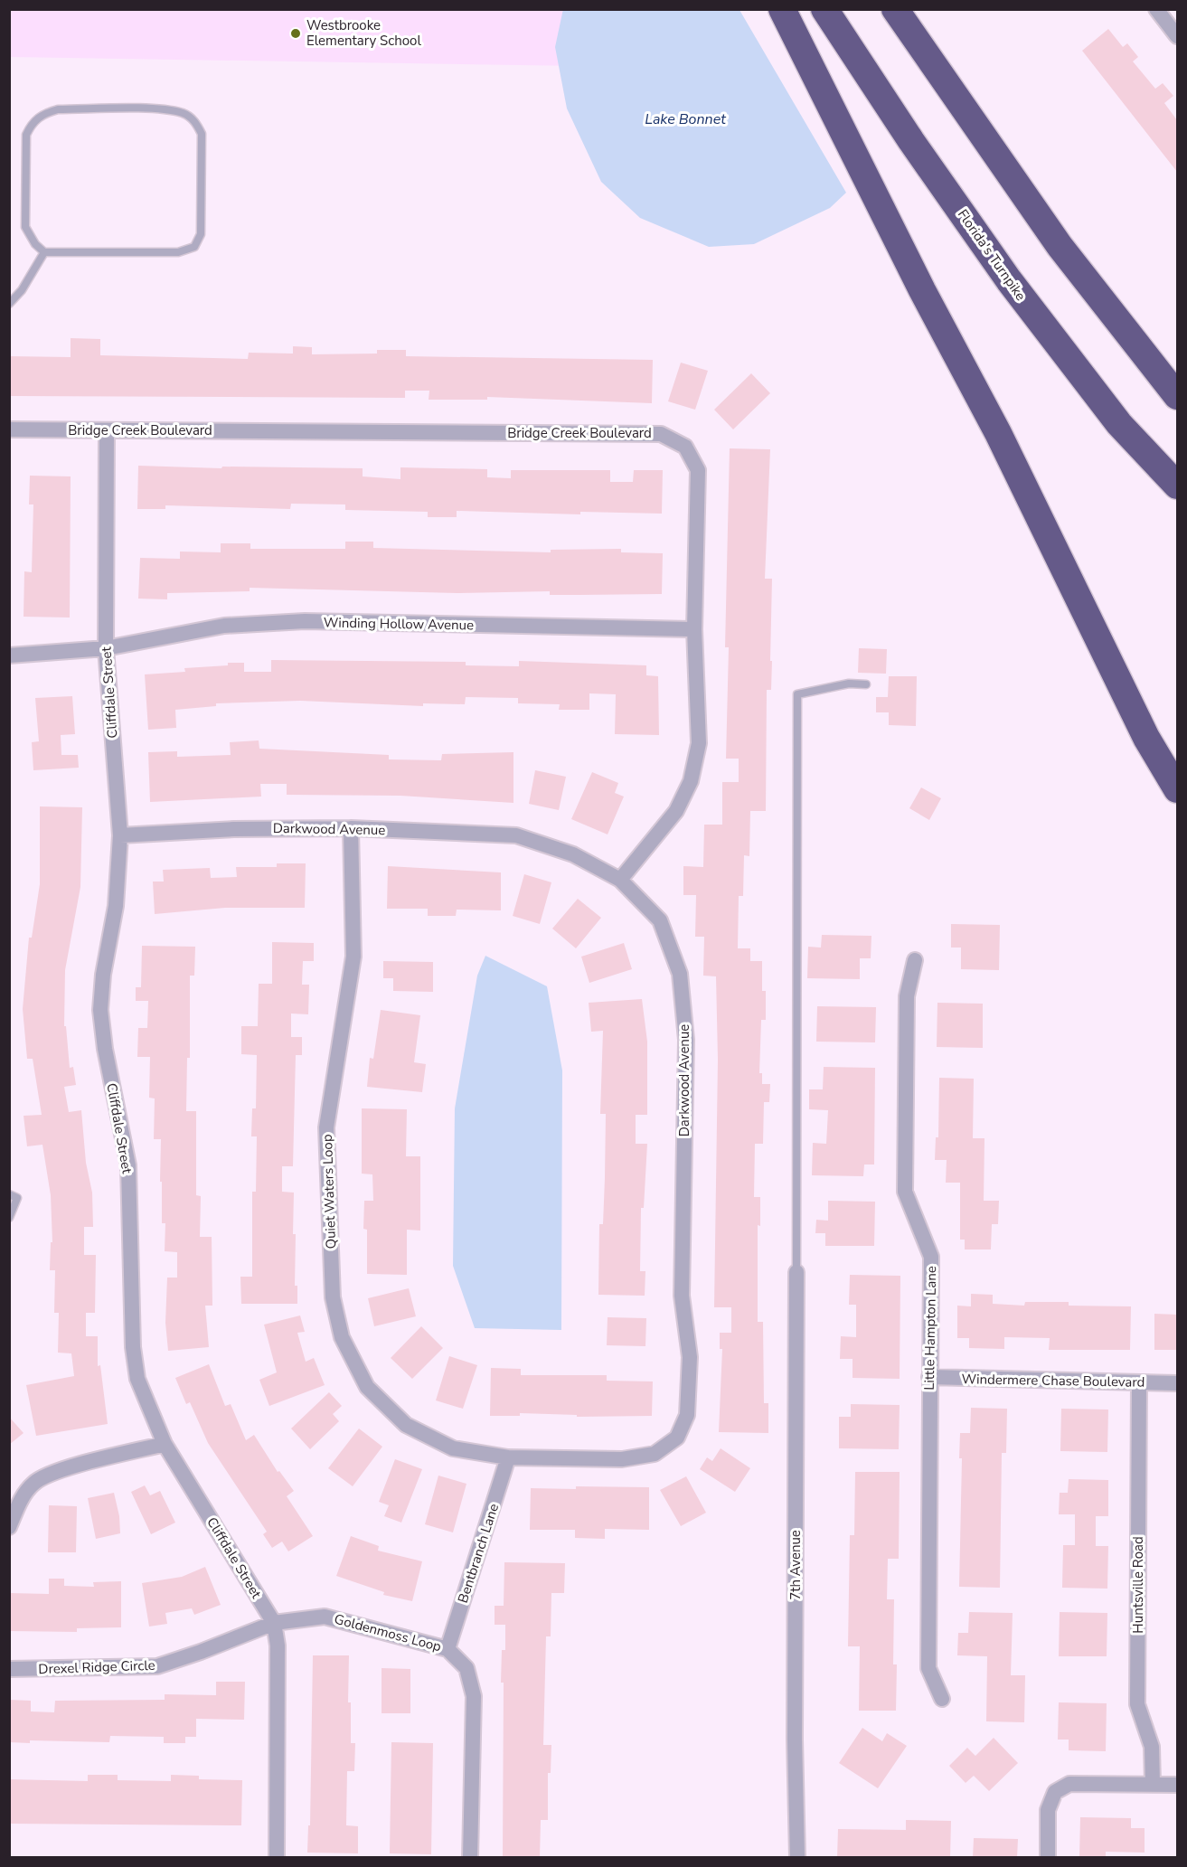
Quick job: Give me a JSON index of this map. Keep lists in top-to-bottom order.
{
  "streets": {
    "highway": ["Florida's Turnpike"],
    "street": [
      "Bridge Creek Boulevard",
      "Winding Hollow Avenue",
      "Cliffdale Street",
      "Darkwood Avenue",
      "Quiet Waters Loop",
      "Little Hampton Lane",
      "Windermere Chase Boulevard",
      "Bentbranch Lane",
      "7th Avenue",
      "Huntsville Road",
      "Goldenmoss Loop",
      "Drexel Ridge Circle"
    ]
  },
  "crossings": [
    ["Bridge Creek Boulevard", "Winding Hollow Avenue"],
    ["Bridge Creek Boulevard", "Cliffdale Street"],
    ["Bridge Creek Boulevard", "Darkwood Avenue"],
    ["Winding Hollow Avenue", "Cliffdale Street"],
    ["Cliffdale Street", "Darkwood Avenue"],
    ["Cliffdale Street", "Goldenmoss Loop"],
    ["Cliffdale Street", "Drexel Ridge Circle"],
    ["Darkwood Avenue", "Quiet Waters Loop"],
    ["Darkwood Avenue", "Bentbranch Lane"],
    ["Quiet Waters Loop", "Bentbranch Lane"],
    ["Little Hampton Lane", "Windermere Chase Boulevard"],
    ["Windermere Chase Boulevard", "Huntsville Road"],
    ["Bentbranch Lane", "Goldenmoss Loop"],
    ["Goldenmoss Loop", "Drexel Ridge Circle"]
  ],
  "water": ["Lake Bonnet"],
  "places": ["Westbrooke Elementary School"]
}
